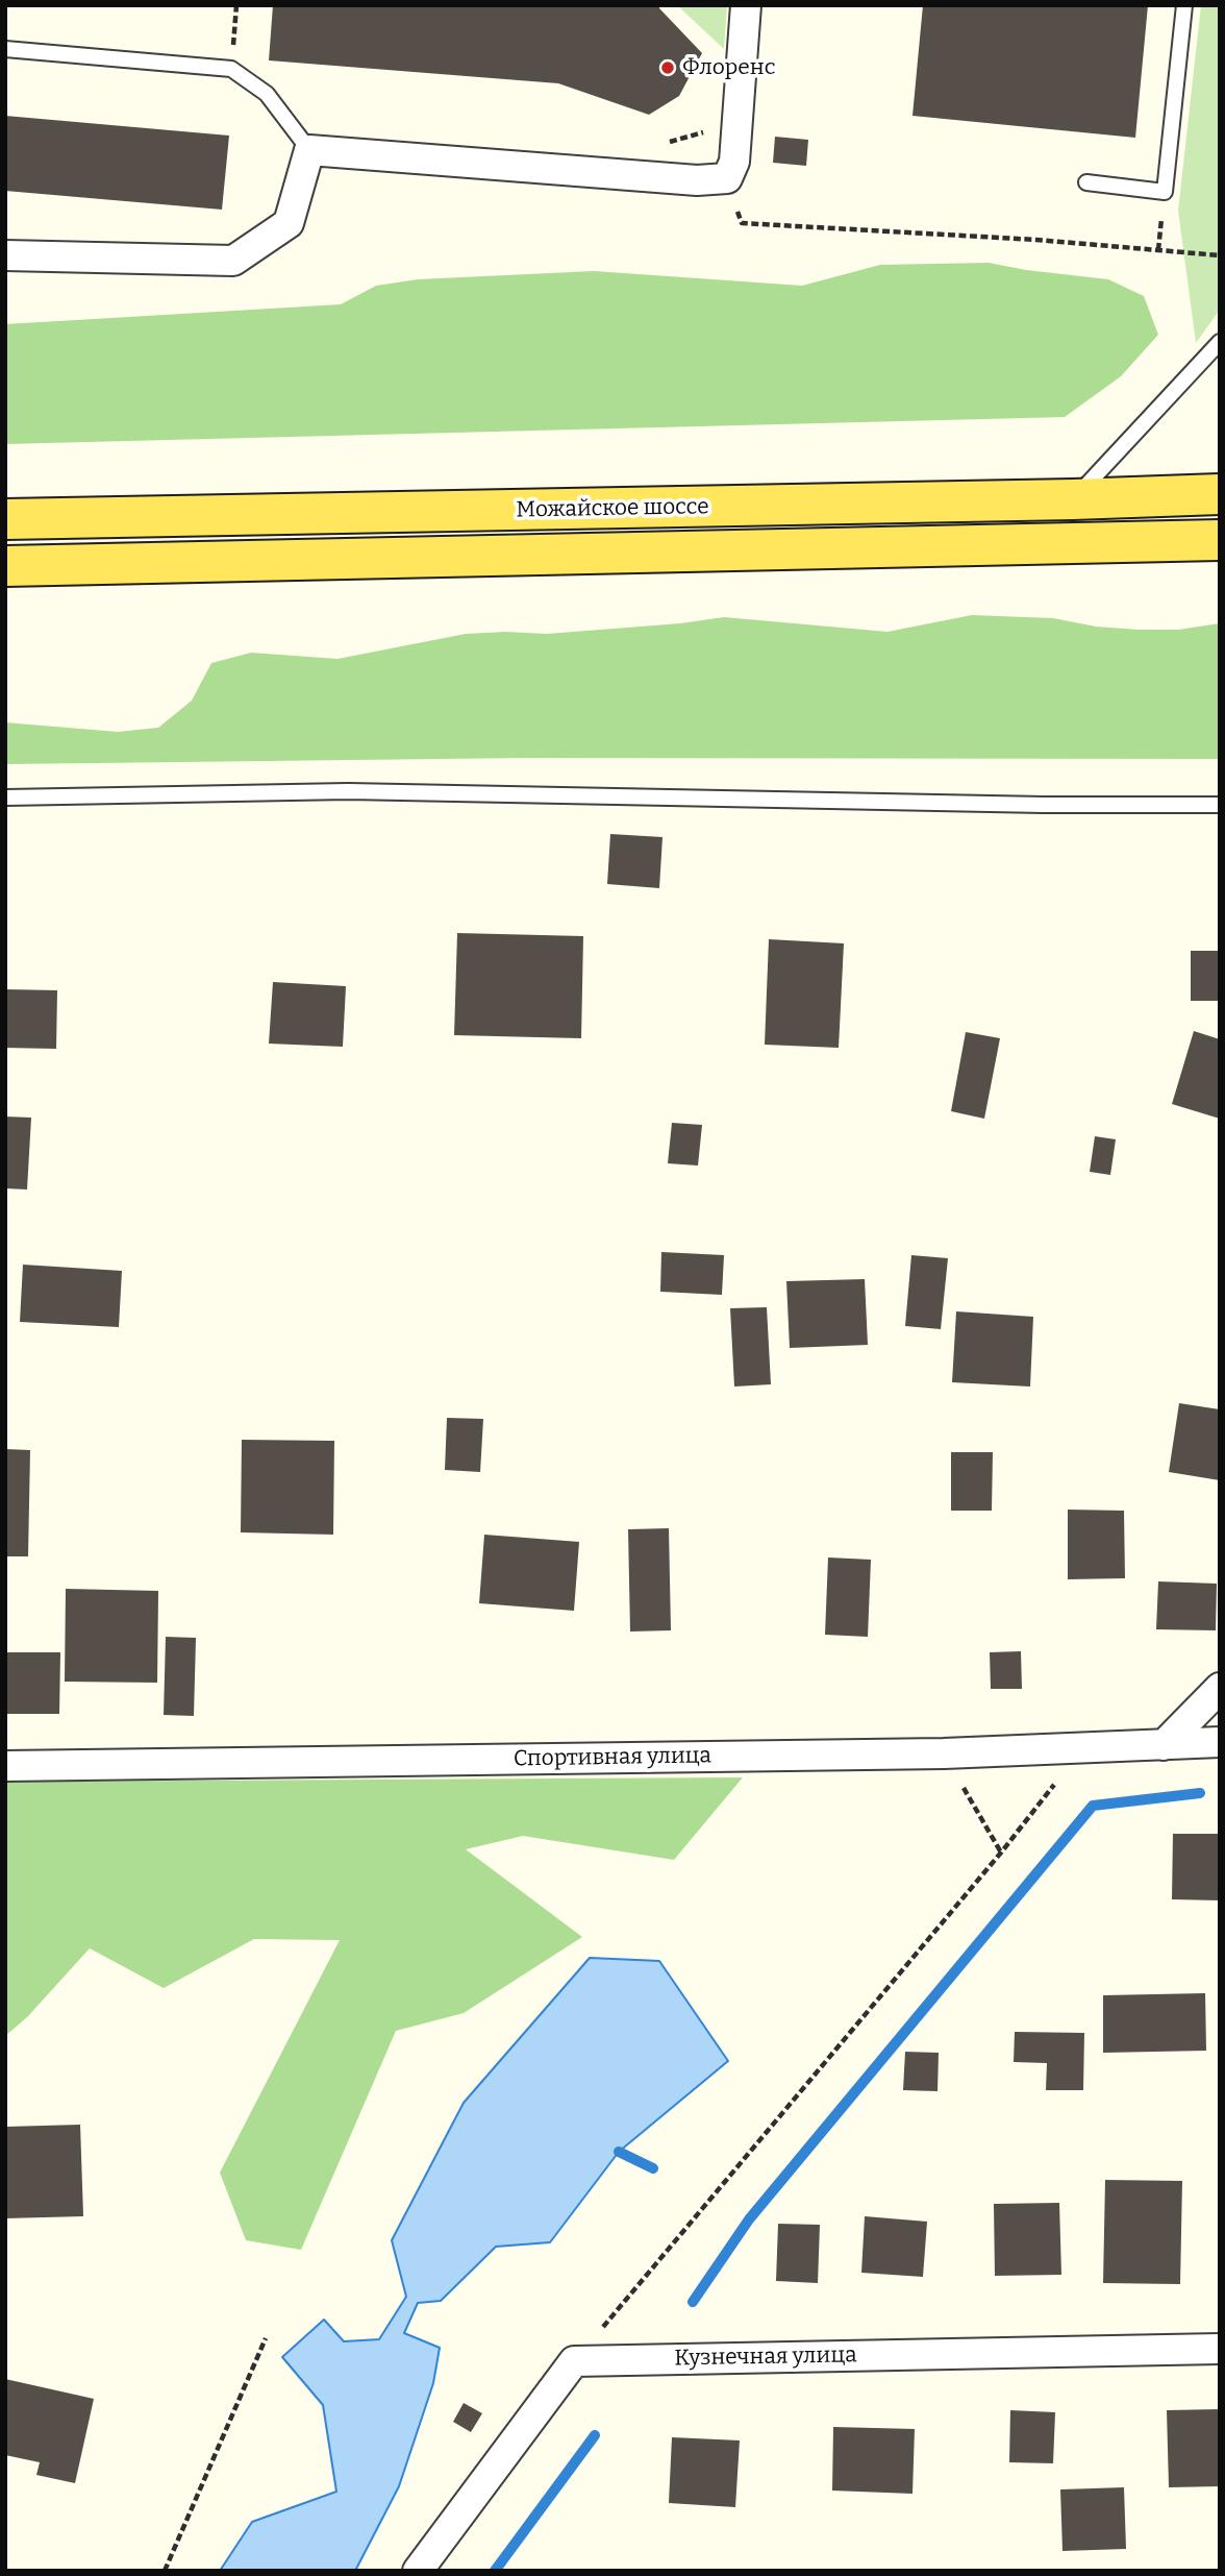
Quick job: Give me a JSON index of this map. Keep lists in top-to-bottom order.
{
  "streets": {
    "main road": ["Можайское шоссе"],
    "street": ["Спортивная улица", "Кузнечная улица"]
  },
  "places": ["Флоренс"]
}
